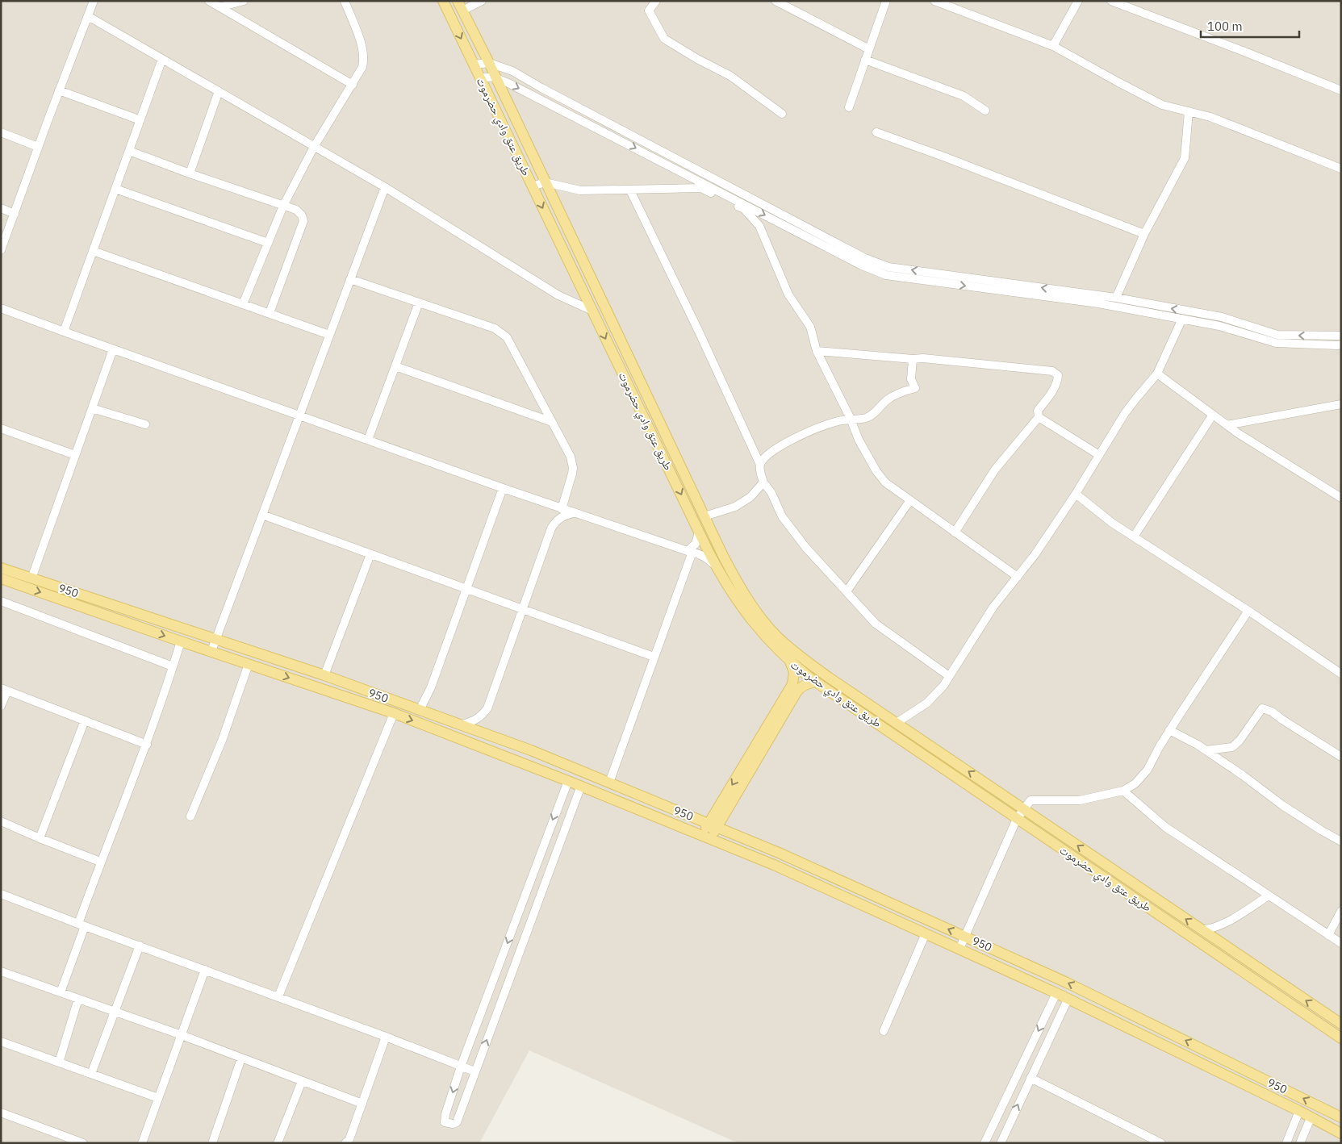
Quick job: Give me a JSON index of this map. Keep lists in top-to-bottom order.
{
  "streets": {
    "main road": ["طريق عتق وادي حضرموت", "950"]
  },
  "scale_bar": "100 m"
}
